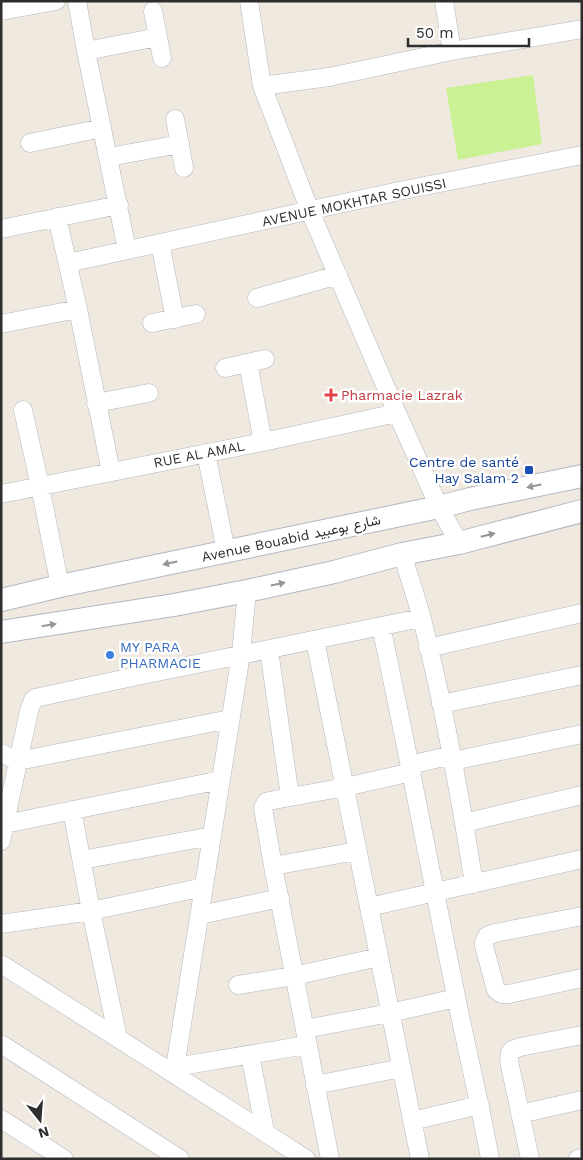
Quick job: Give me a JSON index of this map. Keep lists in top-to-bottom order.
{
  "streets": {
    "street": ["AVENUE MOKHTAR SOUISSI", "RUE AL AMAL", "Avenue Bouabid شارع بوعبيد"]
  },
  "places": {
    "health": ["Pharmacie Lazrak"],
    "transit": ["Centre de santé Hay Salam 2"],
    "other": ["MY PARA PHARMACIE"]
  },
  "scale_bar": "50 m",
  "north": "bottom"
}
